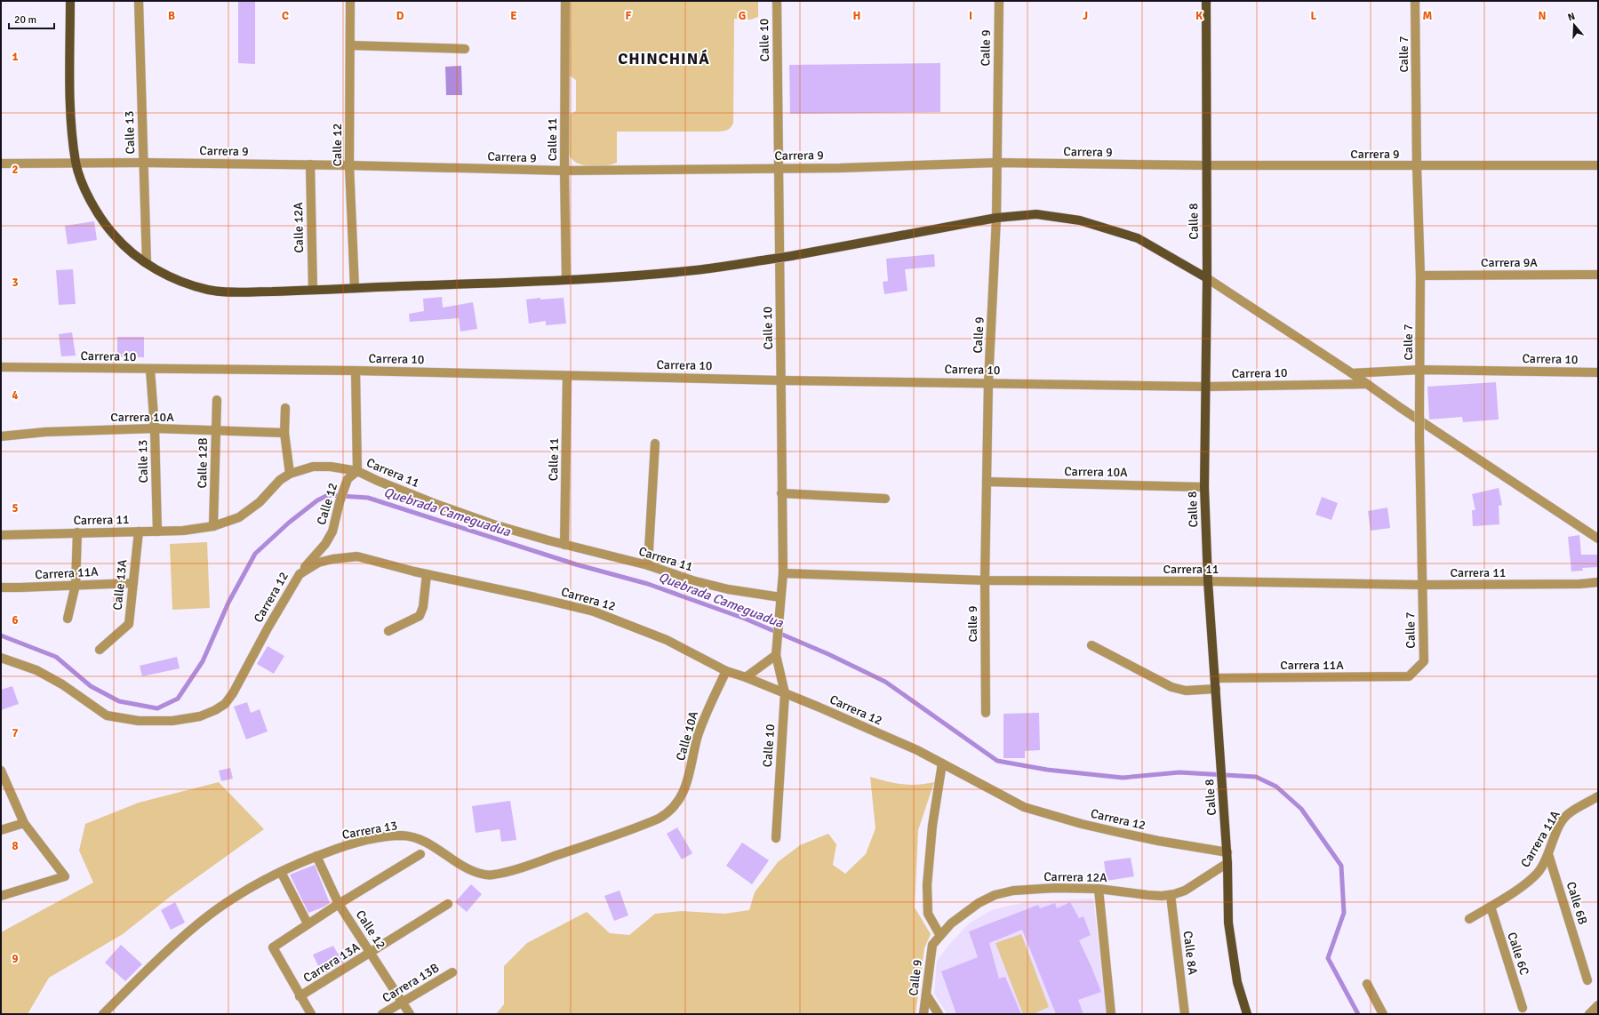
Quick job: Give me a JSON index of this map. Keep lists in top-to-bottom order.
{
  "streets": {
    "main road": ["Calle 8"],
    "street": [
      "Calle 10",
      "Calle 9",
      "Calle 7",
      "Calle 13",
      "Calle 11",
      "Calle 12",
      "Carrera 9",
      "Calle 12A",
      "Carrera 9A",
      "Carrera 10",
      "Carrera 10A",
      "Calle 12B",
      "Carrera 11",
      "Carrera 11A",
      "Calle 13A",
      "Carrera 12",
      "Calle 10A",
      "Carrera 13",
      "Carrera 12A",
      "Calle 6B",
      "Calle 8A",
      "Calle 6C",
      "Carrera 13A",
      "Carrera 13B"
    ]
  },
  "crossings": [
    ["Calle 10", "Carrera 9"],
    ["Calle 10", "Carrera 10"],
    ["Calle 10", "Carrera 11"],
    ["Calle 10", "Carrera 12"],
    ["Calle 9", "Carrera 9"],
    ["Calle 9", "Carrera 10"],
    ["Calle 9", "Carrera 10A"],
    ["Calle 9", "Carrera 11"],
    ["Calle 9", "Carrera 12A"],
    ["Calle 7", "Carrera 9"],
    ["Calle 7", "Carrera 9A"],
    ["Calle 7", "Carrera 10"],
    ["Calle 7", "Carrera 11"],
    ["Calle 7", "Carrera 11A"],
    ["Calle 13", "Carrera 9"],
    ["Calle 13", "Carrera 10"],
    ["Calle 13", "Carrera 10A"],
    ["Calle 13", "Carrera 11"],
    ["Calle 11", "Carrera 9"],
    ["Calle 11", "Carrera 10"],
    ["Calle 11", "Carrera 11"],
    ["Calle 12", "Carrera 9"],
    ["Calle 12", "Carrera 11"],
    ["Calle 12", "Carrera 12"],
    ["Calle 12", "Carrera 13"],
    ["Calle 12", "Carrera 13A"],
    ["Calle 12", "Carrera 13B"],
    ["Carrera 9", "Calle 8"],
    ["Carrera 9", "Calle 12A"],
    ["Calle 8", "Carrera 10"],
    ["Calle 8", "Carrera 10A"],
    ["Calle 8", "Carrera 11"],
    ["Calle 8", "Carrera 11A"],
    ["Calle 8", "Carrera 12"],
    ["Calle 8", "Carrera 12A"],
    ["Carrera 10A", "Calle 12B"],
    ["Calle 12B", "Carrera 11"],
    ["Carrera 11", "Calle 13A"],
    ["Carrera 11A", "Calle 13A"],
    ["Carrera 11A", "Calle 6B"],
    ["Carrera 11A", "Calle 6C"],
    ["Carrera 12", "Calle 10A"],
    ["Calle 10A", "Carrera 13"],
    ["Carrera 12A", "Calle 8A"]
  ],
  "districts": ["CHINCHINÁ"],
  "water": ["Quebrada Cameguadua"],
  "scale_bar": "20 m",
  "north": "top",
  "grid": {
    "columns": [
      "B",
      "C",
      "D",
      "E",
      "F",
      "G",
      "H",
      "I",
      "J",
      "K",
      "L",
      "M",
      "N"
    ],
    "rows": [
      "1",
      "2",
      "3",
      "4",
      "5",
      "6",
      "7",
      "8",
      "9"
    ]
  }
}
